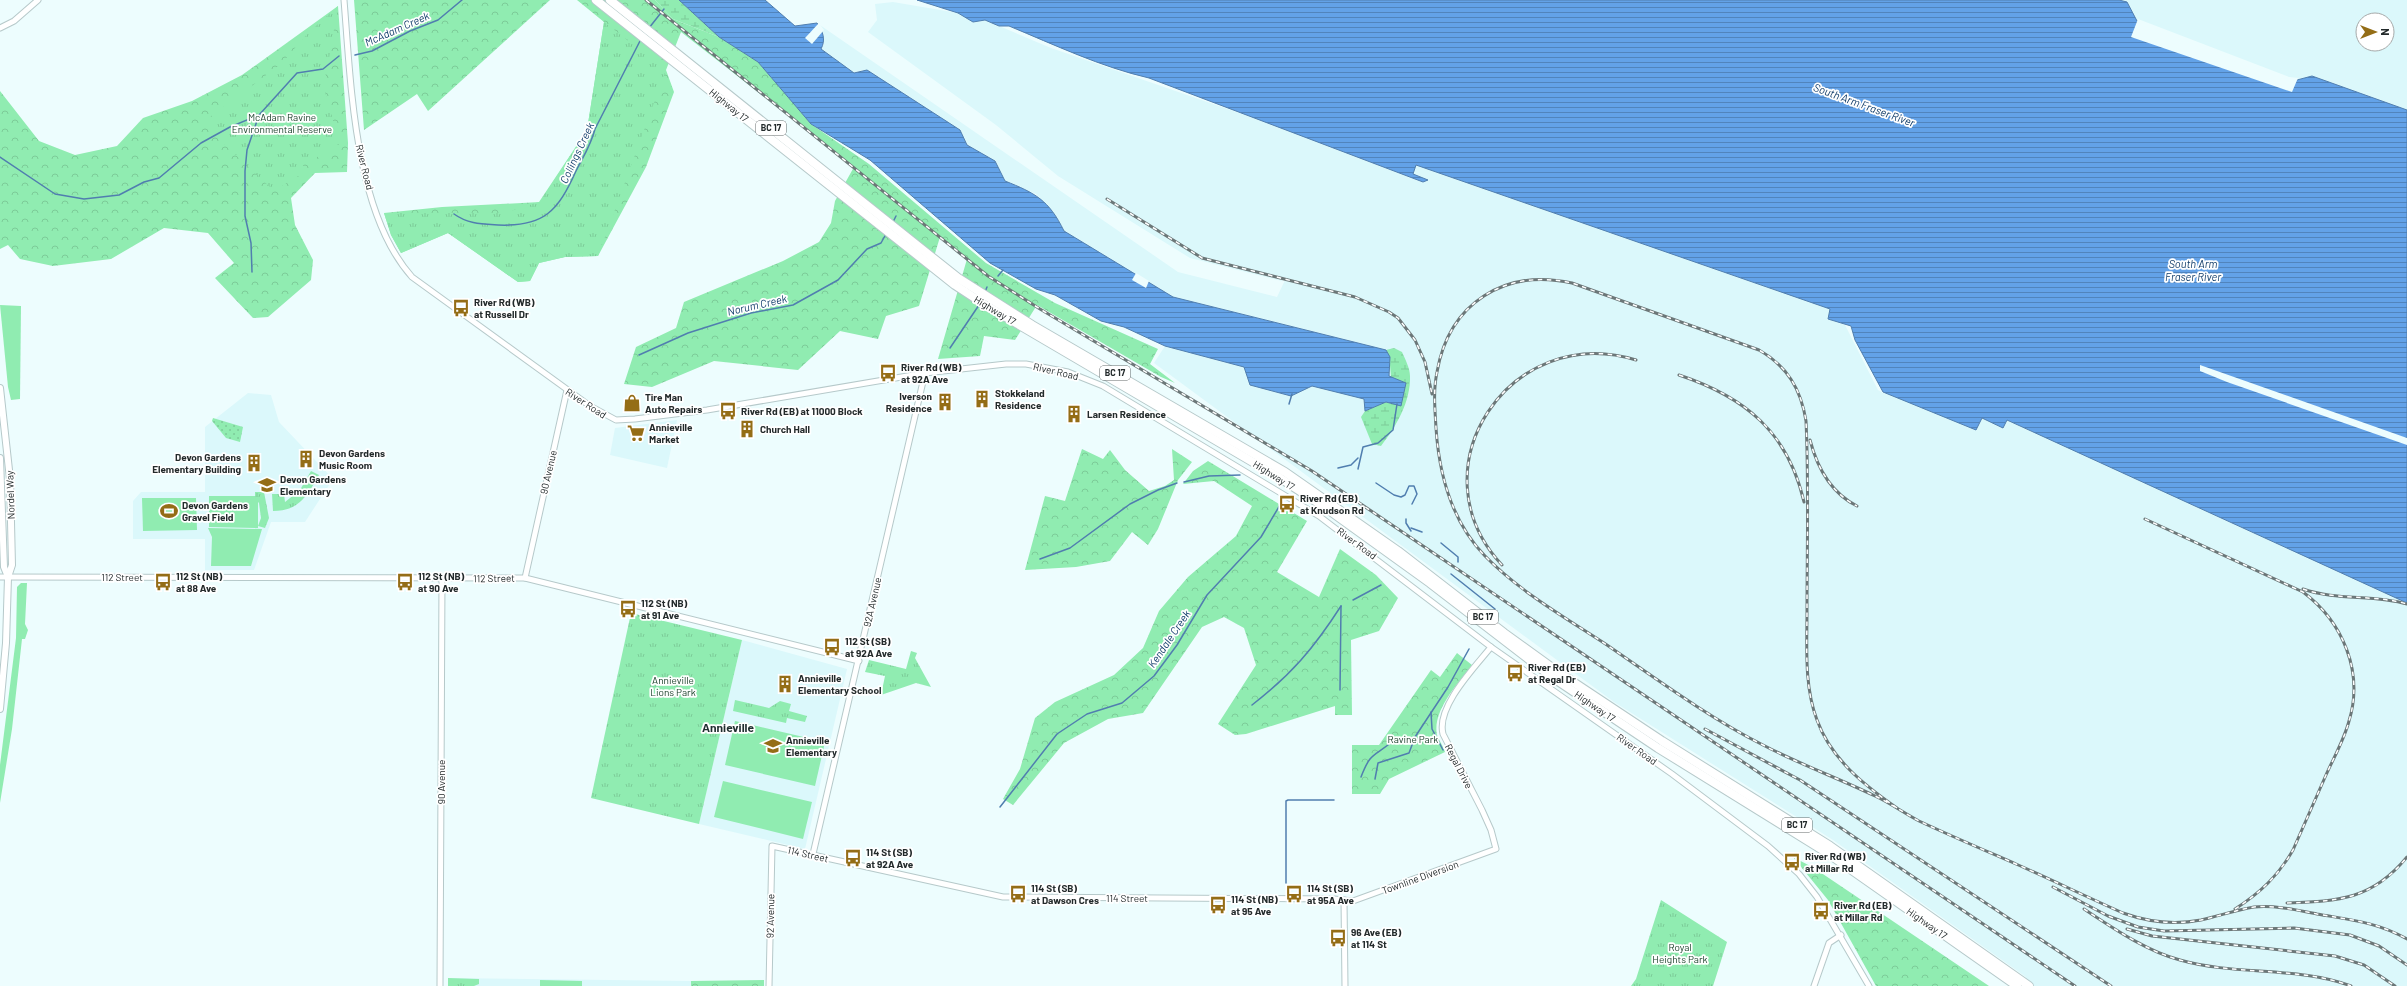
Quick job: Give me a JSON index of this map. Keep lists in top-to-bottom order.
{
  "streets": {
    "highway": ["Highway 17", "BC 17"],
    "main road": ["Nordel Way"],
    "street": [
      "River Road",
      "90 Avenue",
      "112 Street",
      "92A Avenue",
      "Regal Drive",
      "114 Street",
      "Townline Diversion",
      "92 Avenue"
    ]
  },
  "crossings": [
    ["River Road", "90 Avenue"],
    ["River Road", "92A Avenue"],
    ["River Road", "Regal Drive"],
    ["90 Avenue", "112 Street"],
    ["Nordel Way", "112 Street"],
    ["112 Street", "92A Avenue"],
    ["92A Avenue", "114 Street"],
    ["Regal Drive", "Townline Diversion"],
    ["114 Street", "Townline Diversion"],
    ["114 Street", "92 Avenue"]
  ],
  "districts": ["Annieville"],
  "water": [
    "McAdam Creek",
    "South Arm Fraser River",
    "Collings Creek",
    "Norum Creek",
    "Kendale Creek"
  ],
  "parks": [
    "McAdam Ravine Environmental Reserve",
    "Annieville Lions Park",
    "Ravine Park",
    "Royal Heights Park"
  ],
  "places": {
    "bus stop": [
      "River Rd (WB) at Russell Dr",
      "River Rd (WB) at 92A Ave",
      "River Rd (EB) at 11000 Block",
      "River Rd (EB) at Knudson Rd",
      "112 St (NB) at 88 Ave",
      "112 St (NB) at 90 Ave",
      "112 St (NB) at 91 Ave",
      "112 St (SB) at 92A Ave",
      "River Rd (EB) at Regal Dr",
      "114 St (SB) at 92A Ave",
      "River Rd (WB) at Millar Rd",
      "114 St (SB) at Dawson Cres",
      "114 St (SB) at 95A Ave",
      "114 St (NB) at 95 Ave",
      "River Rd (EB) at Millar Rd",
      "96 Ave (EB) at 114 St"
    ],
    "building": [
      "Stokkeland Residence",
      "Iverson Residence",
      "Larsen Residence",
      "Church Hall",
      "Devon Gardens Music Room",
      "Devon Gardens Elementary Building",
      "Annieville Elementary School"
    ],
    "shop": ["Tire Man Auto Repairs"],
    "supermarket": ["Annieville Market"],
    "school or university": ["Devon Gardens Elementary", "Annieville Elementary"],
    "sports": ["Devon Gardens Gravel Field"]
  },
  "north": "right"
}
